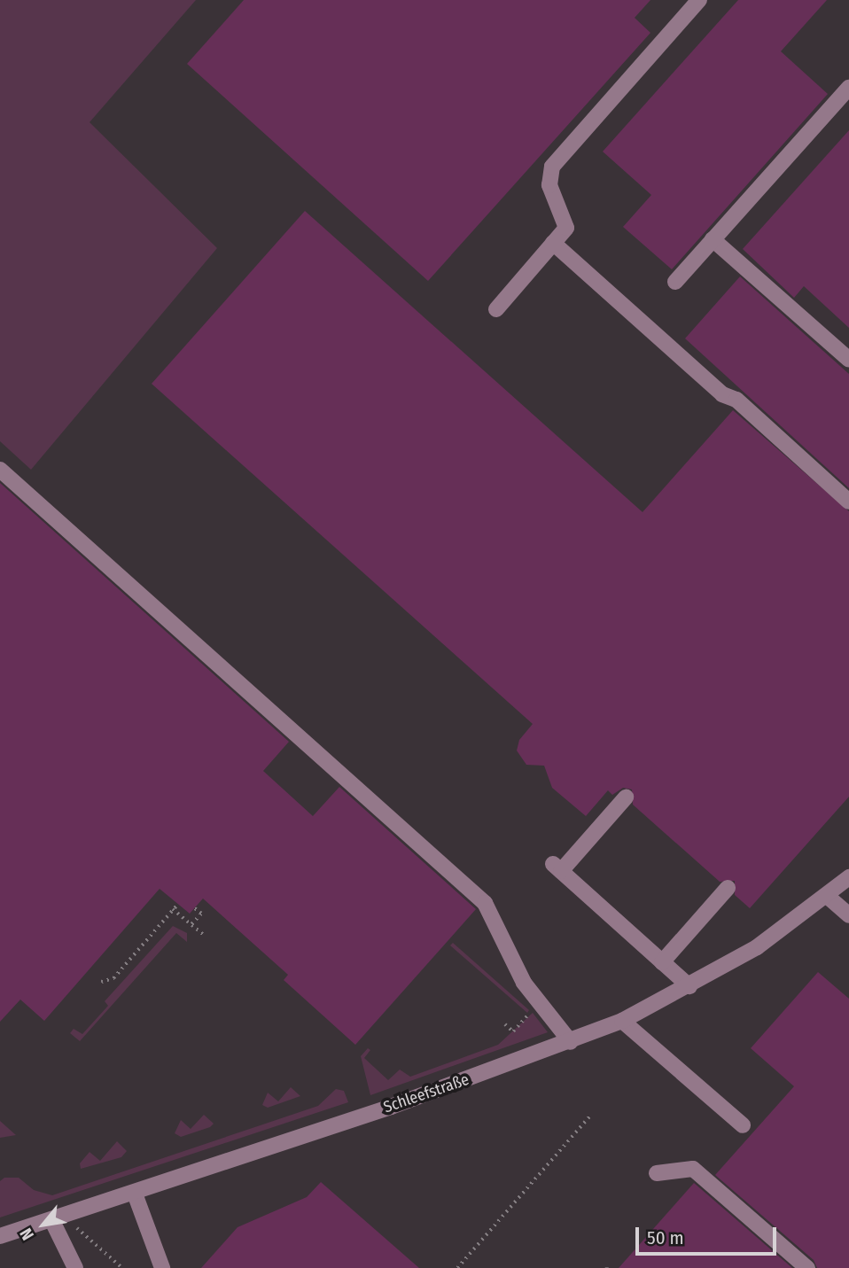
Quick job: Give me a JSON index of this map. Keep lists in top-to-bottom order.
{
  "streets": {
    "street": ["Schleefstraße"]
  },
  "scale_bar": "50 m",
  "north": "bottom left"
}
